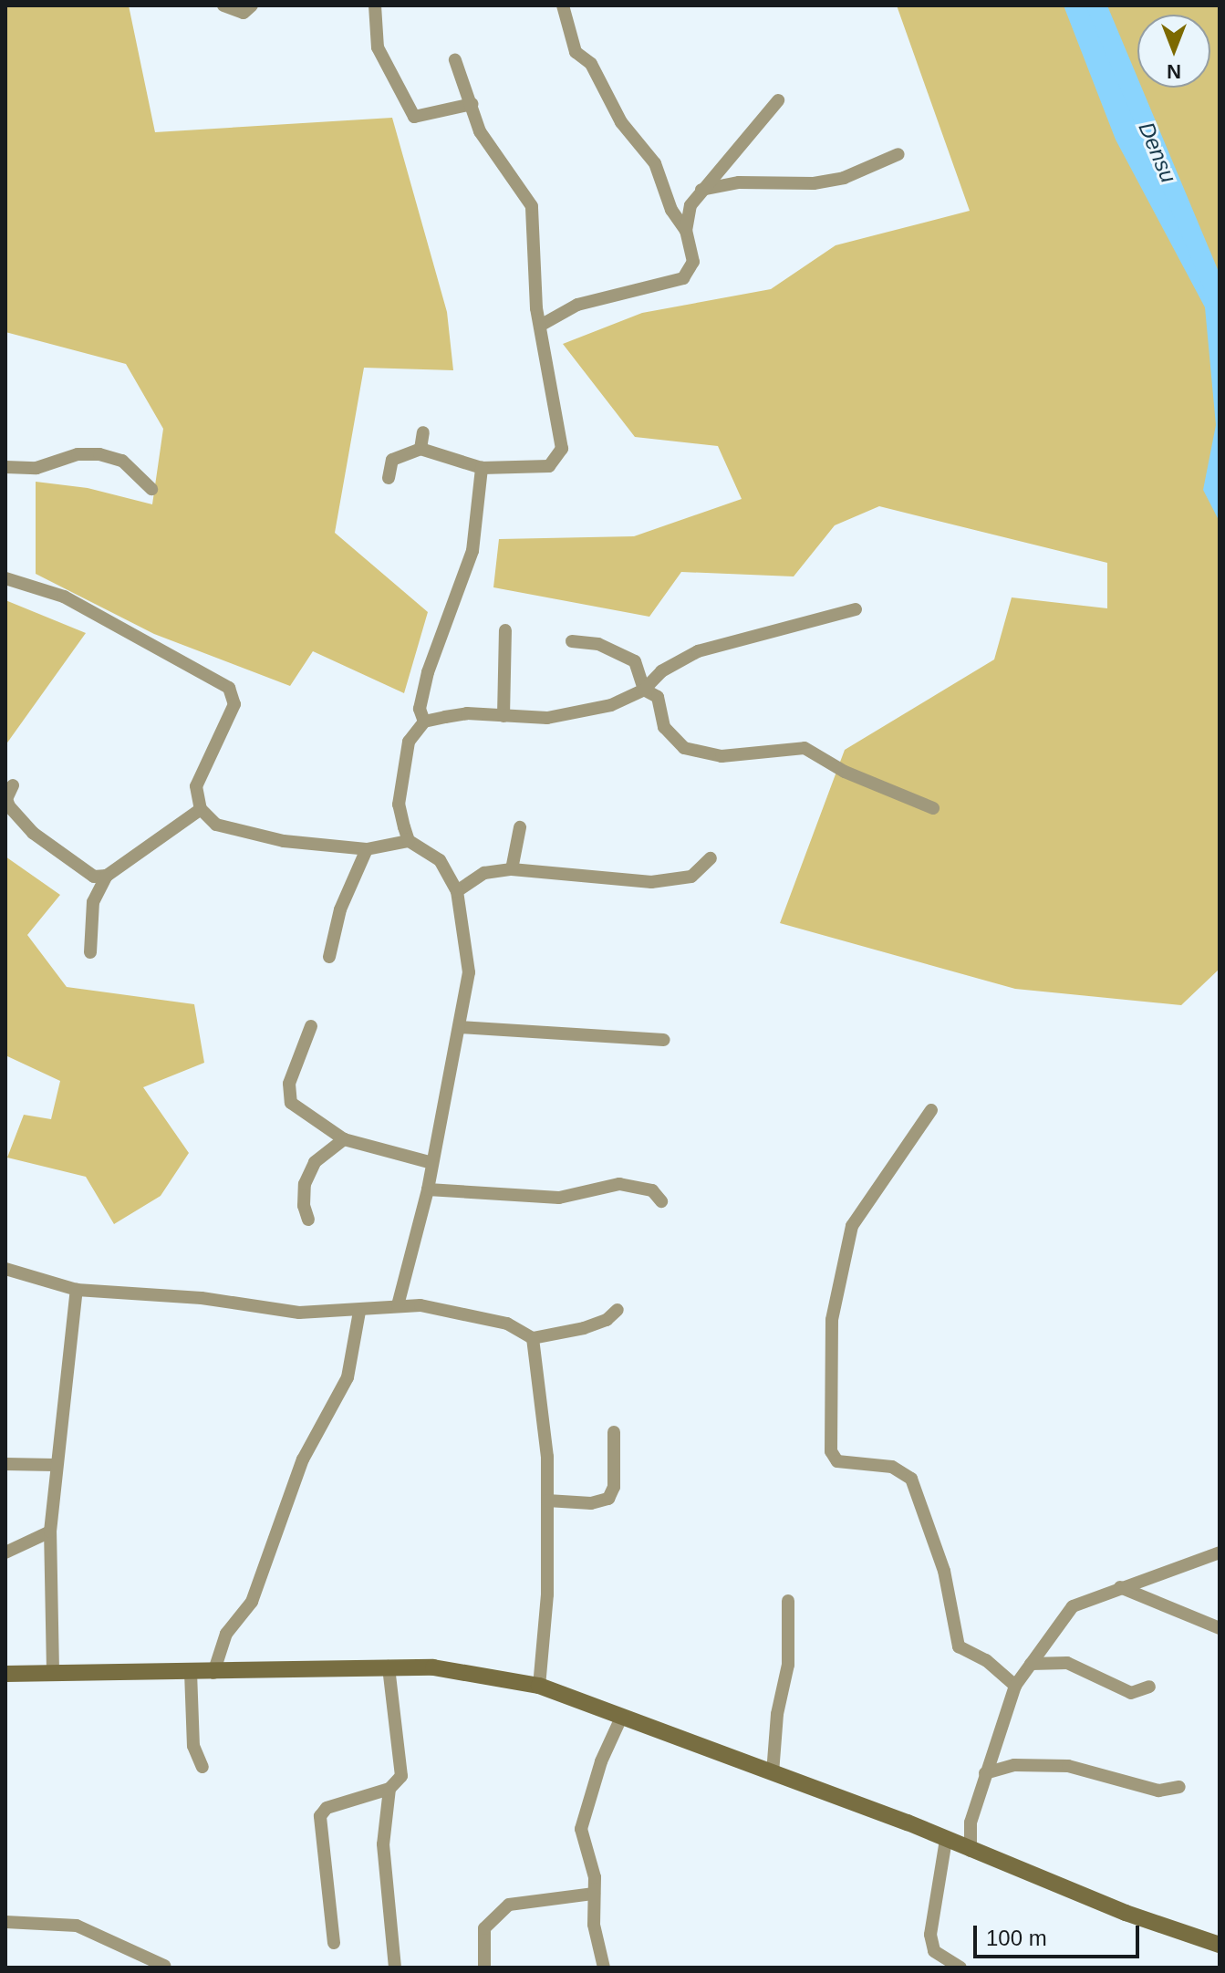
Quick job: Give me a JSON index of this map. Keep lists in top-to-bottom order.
{
  "water": ["Densu"],
  "scale_bar": "100 m",
  "north": "bottom"
}
